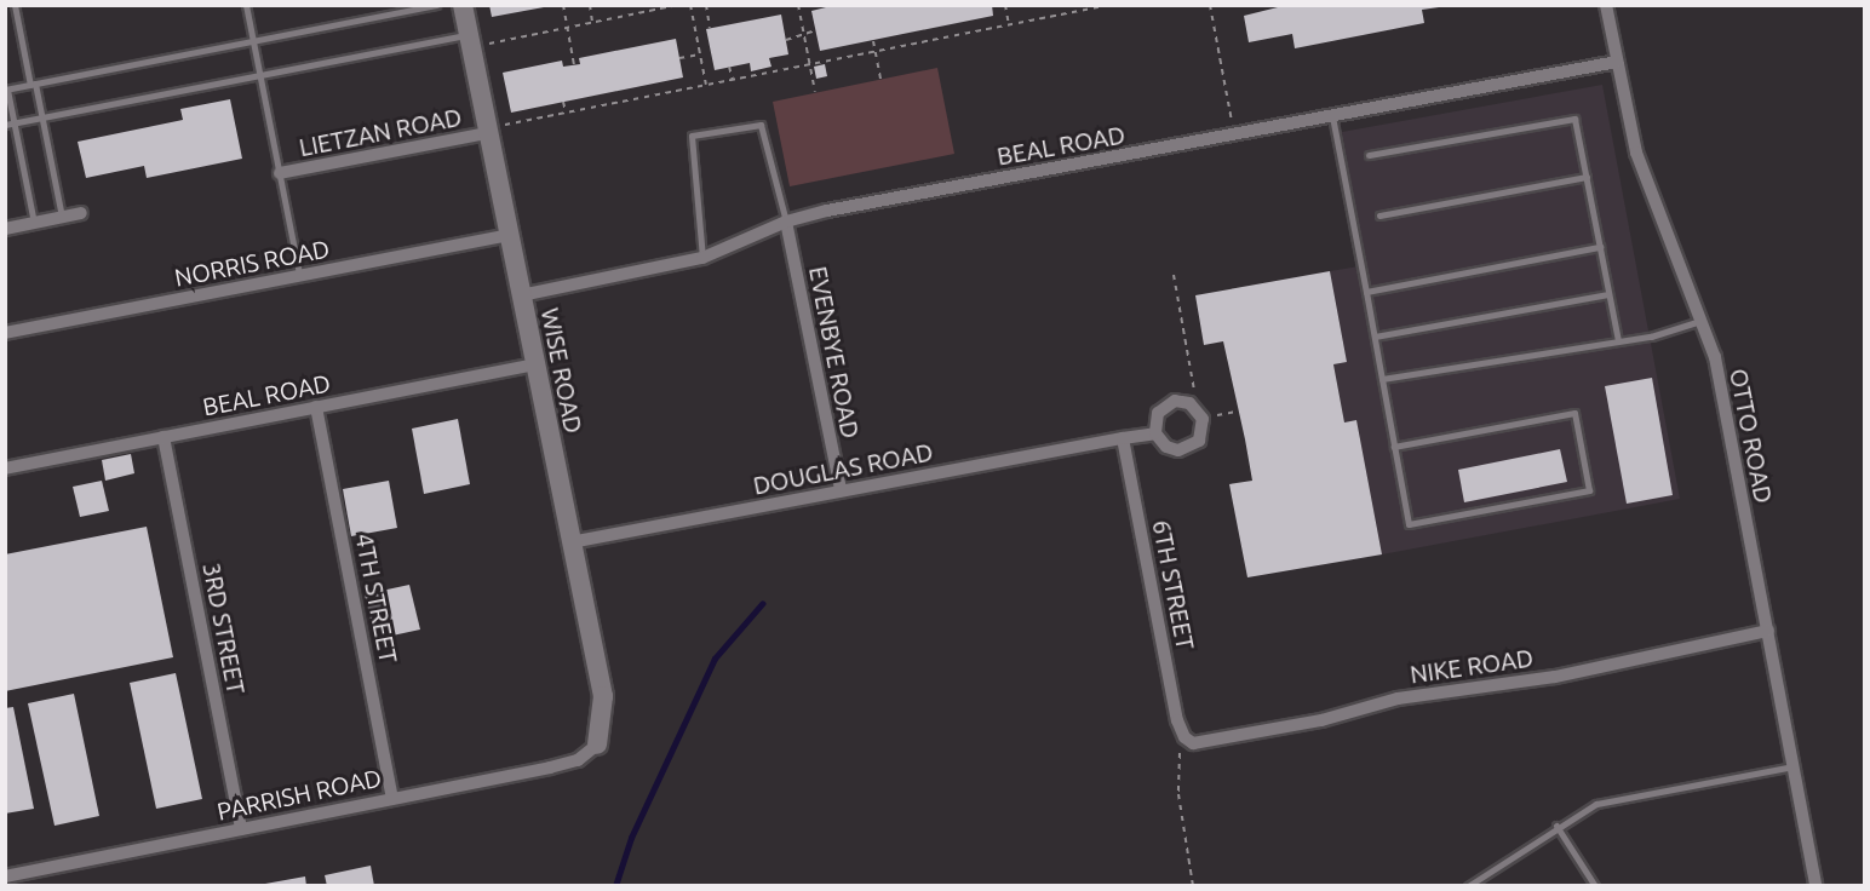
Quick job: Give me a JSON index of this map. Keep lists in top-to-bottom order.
{
  "streets": {
    "street": [
      "LIETZAN ROAD",
      "BEAL ROAD",
      "NORRIS ROAD",
      "EVENBYE ROAD",
      "WISE ROAD",
      "OTTO ROAD",
      "DOUGLAS ROAD",
      "6TH STREET",
      "4TH STREET",
      "3RD STREET",
      "NIKE ROAD",
      "PARRISH ROAD"
    ]
  },
  "crossings": [
    ["LIETZAN ROAD", "WISE ROAD"],
    ["BEAL ROAD", "EVENBYE ROAD"],
    ["BEAL ROAD", "WISE ROAD"],
    ["BEAL ROAD", "OTTO ROAD"],
    ["BEAL ROAD", "4TH STREET"],
    ["BEAL ROAD", "3RD STREET"],
    ["NORRIS ROAD", "WISE ROAD"],
    ["EVENBYE ROAD", "DOUGLAS ROAD"],
    ["WISE ROAD", "DOUGLAS ROAD"],
    ["WISE ROAD", "PARRISH ROAD"],
    ["OTTO ROAD", "NIKE ROAD"],
    ["DOUGLAS ROAD", "6TH STREET"],
    ["6TH STREET", "NIKE ROAD"],
    ["4TH STREET", "PARRISH ROAD"],
    ["3RD STREET", "PARRISH ROAD"]
  ]
}
